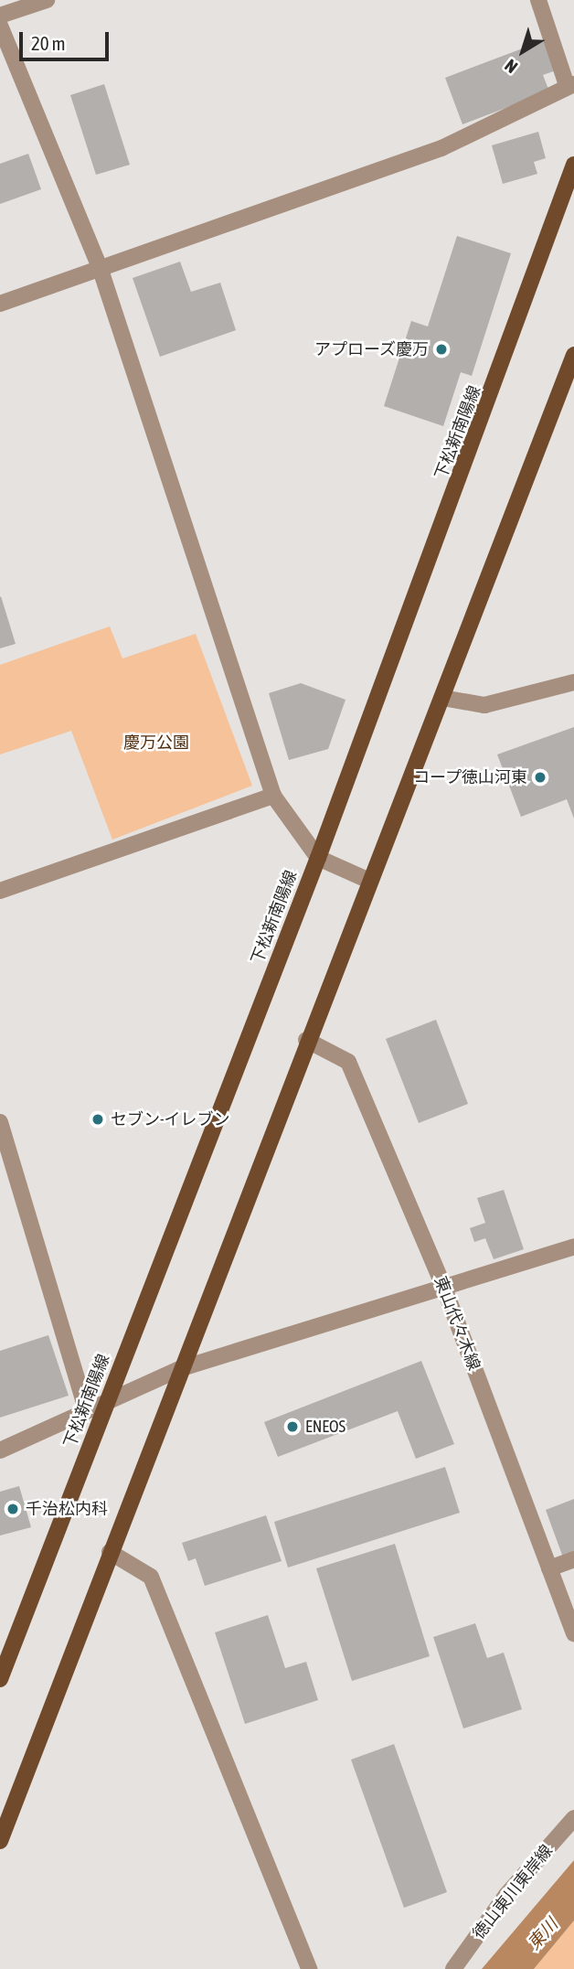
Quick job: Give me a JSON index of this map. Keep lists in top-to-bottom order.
{
  "streets": {
    "main road": ["下松新南陽線"],
    "street": ["東山代々木線", "徳山東川東岸線"]
  },
  "water": ["東川"],
  "parks": ["慶万公園"],
  "places": [
    "アプローズ慶万",
    "コープ徳山河東",
    "セブン-イレブン",
    "ENEOS",
    "千治松内科"
  ],
  "scale_bar": "20 m",
  "north": "bottom left"
}
